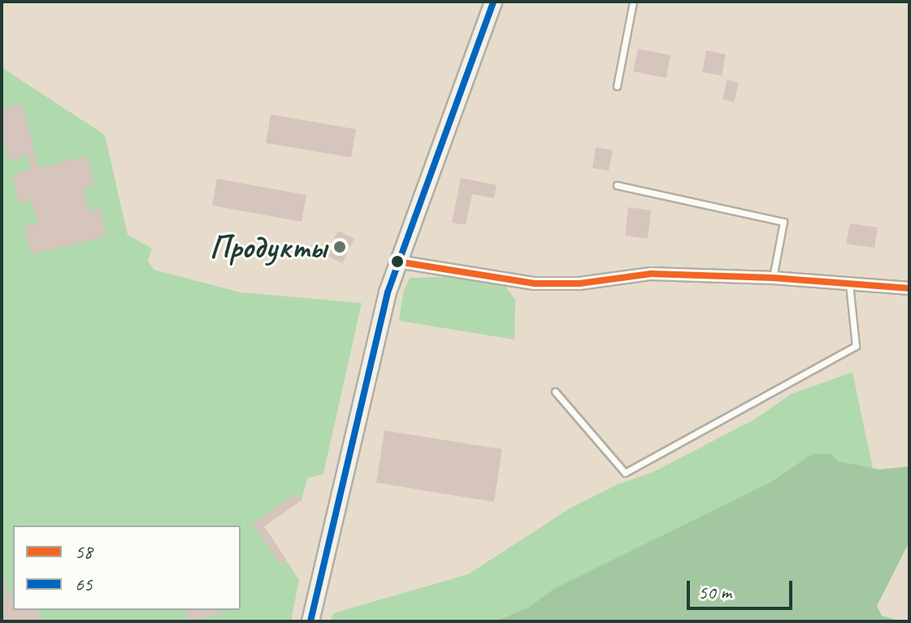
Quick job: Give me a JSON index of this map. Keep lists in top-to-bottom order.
{
  "places": ["Продукты"],
  "lines": ["transit line 65", "transit line 58"],
  "legend": ["58", "65"],
  "scale_bar": "50 m"
}
